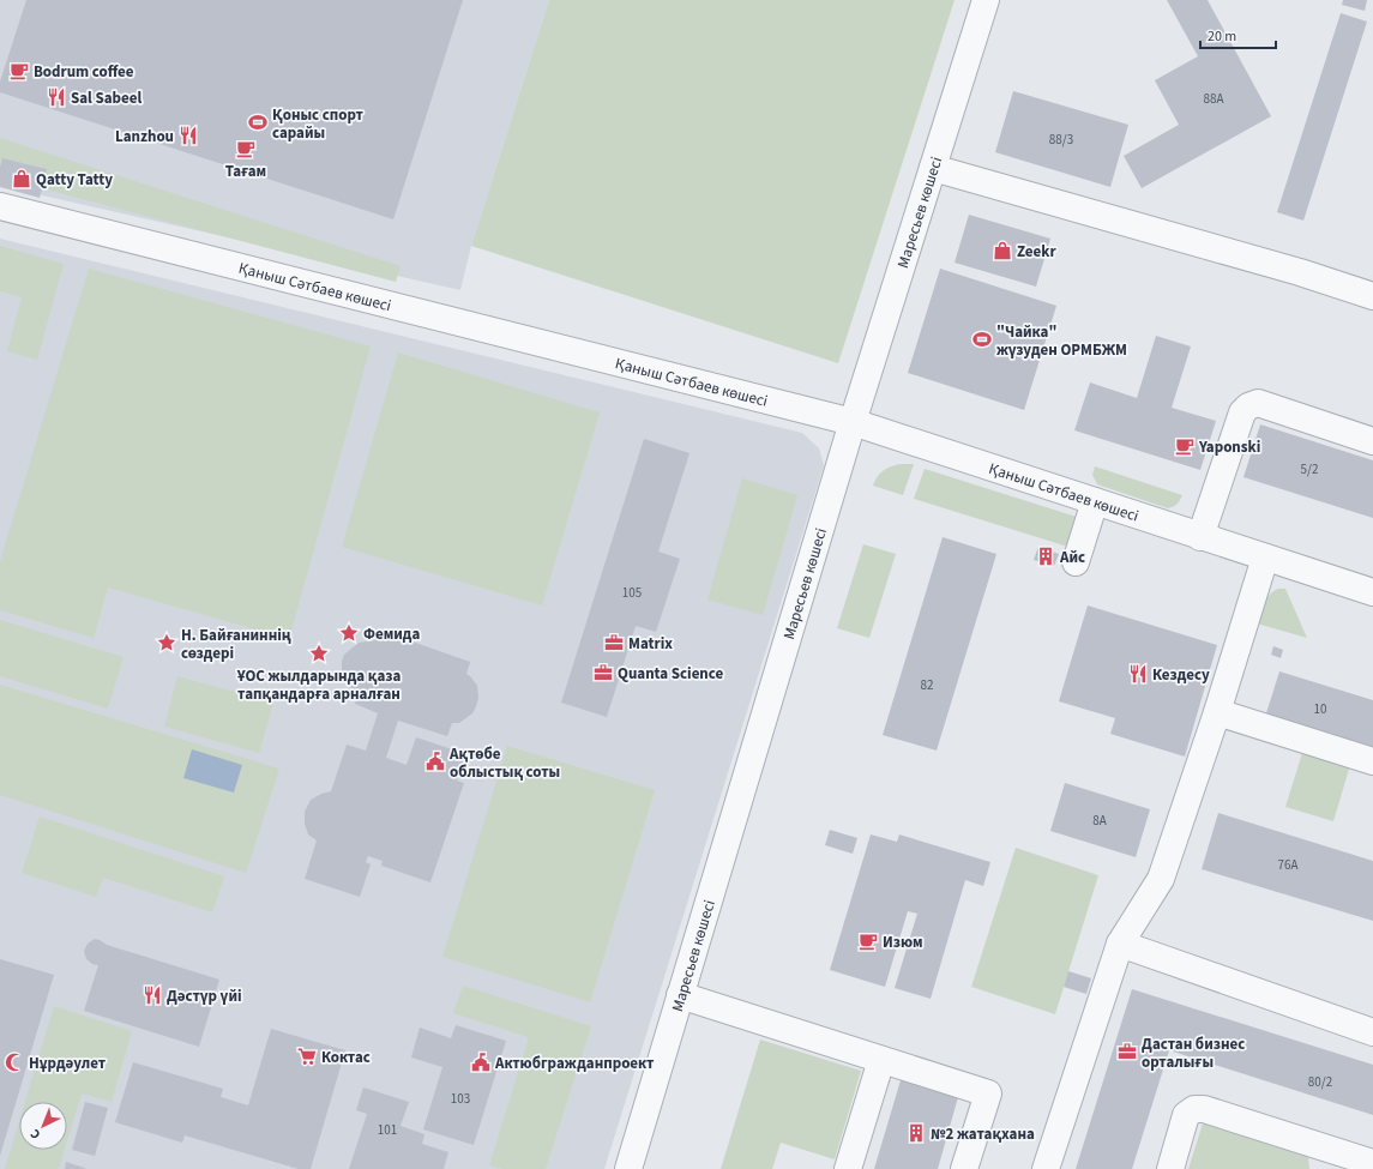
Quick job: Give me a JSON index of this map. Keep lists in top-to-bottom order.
{
  "streets": {
    "street": ["Маресьев көшесі", "Қаныш Сәтбаев көшесі"]
  },
  "crossings": [
    ["Маресьев көшесі", "Қаныш Сәтбаев көшесі"]
  ],
  "places": {
    "cafe": [
      "Bodrum coffee",
      "Тағам",
      "Yaponski",
      "Изюм"
    ],
    "restaurant": [
      "Sal Sabeel",
      "Lanzhou",
      "Кездесу",
      "Дәстүр үйі"
    ],
    "sports": ["Қоныс спорт сарайы", "\"Чайка\" жүзуден ОРМБЖМ"],
    "shop": ["Qatty Tatty", "Zeekr"],
    "building": ["Айс", "№2 жатақхана"],
    "place": ["Фемида", "Н. Байғаниннің сөздері", "ҰОС жылдарында қаза тапқандарға арналған"],
    "office": ["Matrix", "Quanta Science", "Дастан бизнес орталығы"],
    "public building": ["Ақтөбе облыстық соты", "Актюбгражданпроект"],
    "supermarket": ["Коктас"],
    "mosque": ["Нұрдәулет"]
  },
  "house_numbers": [
    "88А",
    "88/3",
    "5/2",
    "105",
    "82",
    "10",
    "8А",
    "76А",
    "80/2",
    "103",
    "101"
  ],
  "scale_bar": "20 m",
  "north": "bottom left"
}
